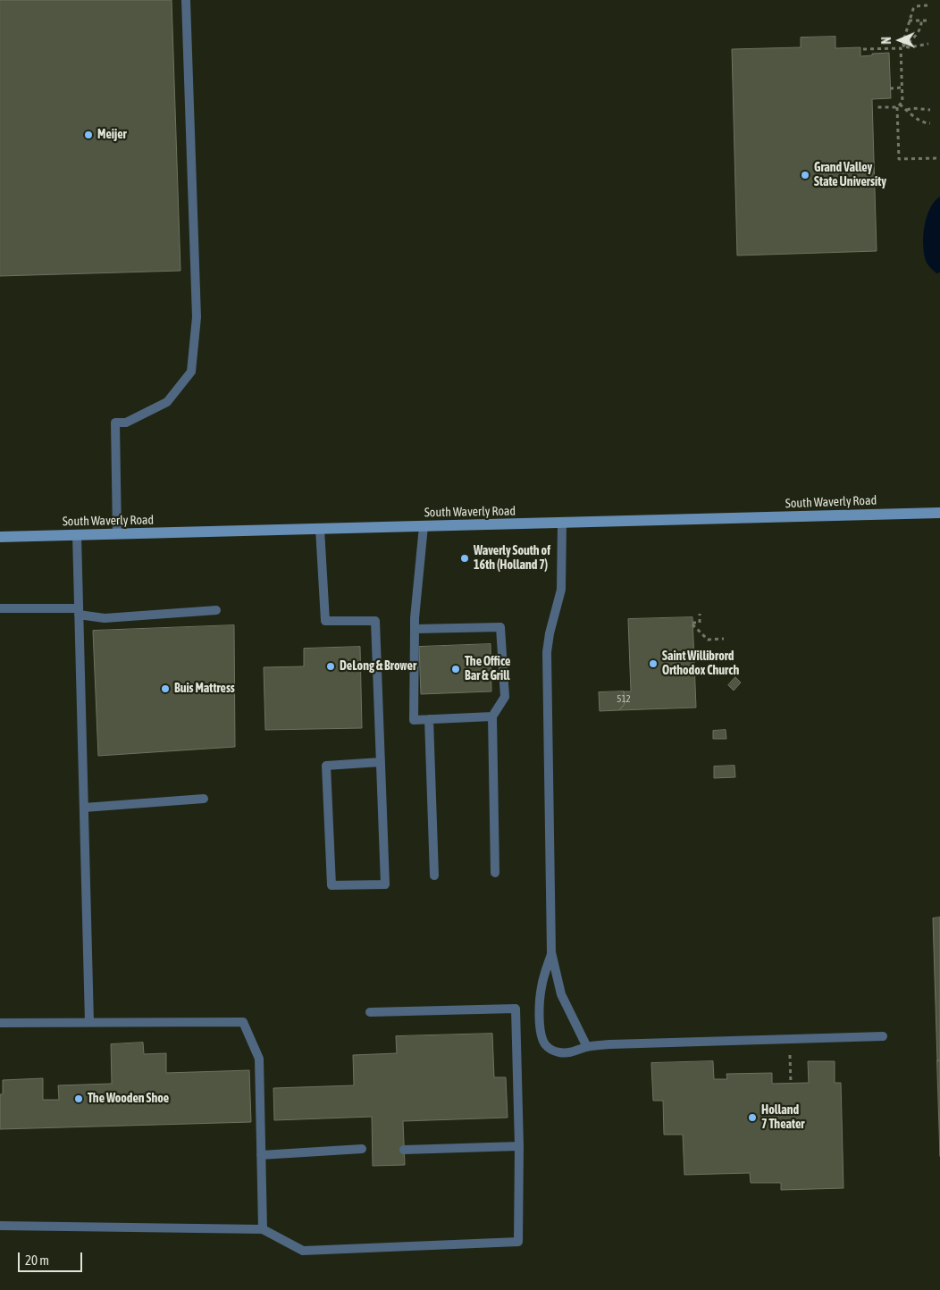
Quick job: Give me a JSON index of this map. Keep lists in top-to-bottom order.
{
  "streets": {
    "main road": ["South Waverly Road"]
  },
  "places": [
    "Meijer",
    "Grand Valley State University",
    "Waverly South of 16th (Holland 7)",
    "Saint Willibrord Orthodox Church",
    "DeLong & Brower",
    "The Office Bar & Grill",
    "Buis Mattress",
    "The Wooden Shoe",
    "Holland 7 Theater"
  ],
  "house_numbers": ["512"],
  "scale_bar": "20 m",
  "north": "left"
}
